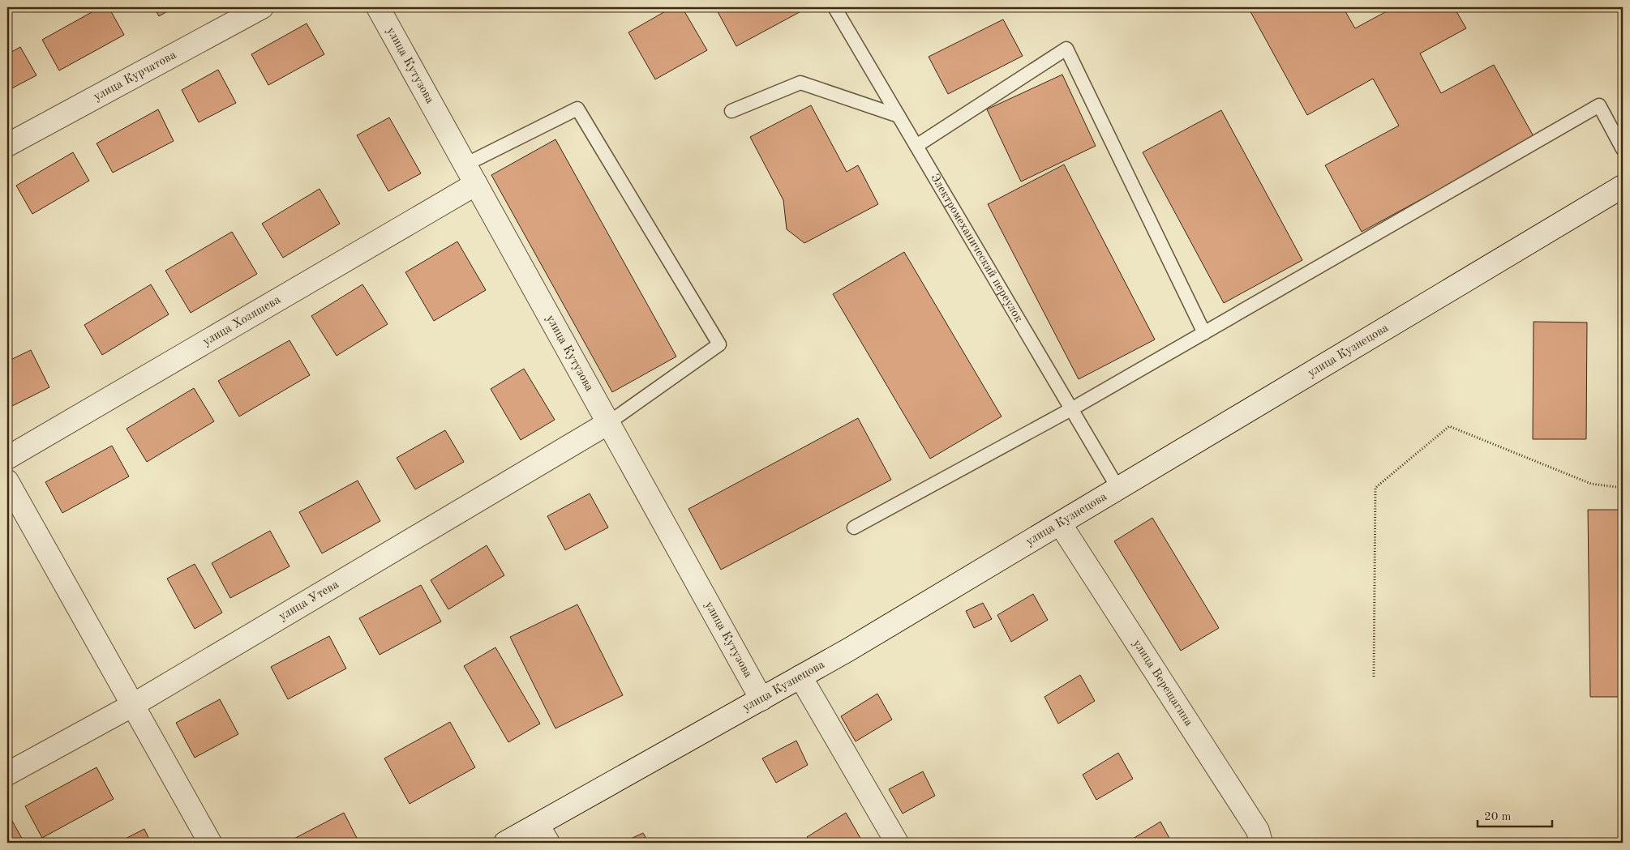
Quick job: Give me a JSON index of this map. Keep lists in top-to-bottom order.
{
  "streets": {
    "street": [
      "улица Кутузова",
      "улица Курчатова",
      "улица Хозяшева",
      "улица Кузнецова",
      "улица Утева",
      "улица Верещагина"
    ],
    "lane": ["Электромеханический переулок"]
  },
  "crossings": [
    ["улица Кутузова", "улица Хозяшева"],
    ["улица Кутузова", "улица Кузнецова"],
    ["улица Кутузова", "улица Утева"],
    ["Электромеханический переулок", "улица Кузнецова"],
    ["улица Кузнецова", "улица Верещагина"]
  ],
  "scale_bar": "20 m"
}
